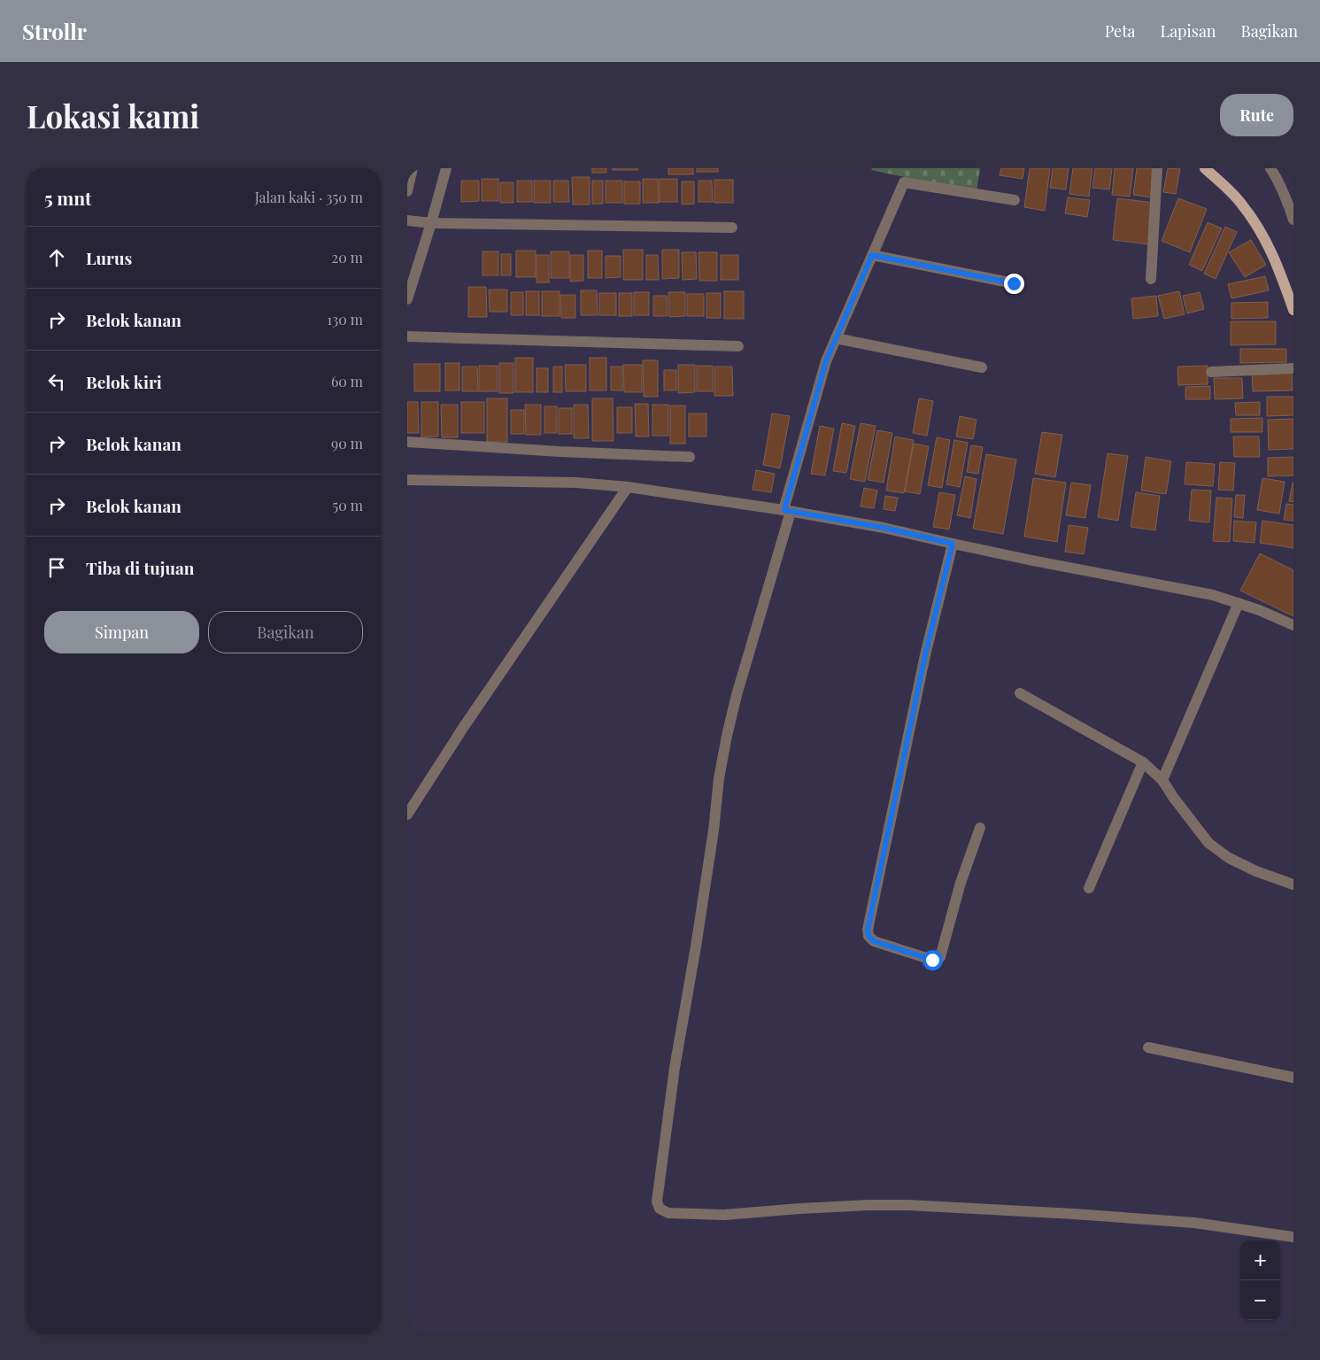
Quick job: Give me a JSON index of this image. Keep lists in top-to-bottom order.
{
  "page": {
    "header": "Strollr",
    "nav": ["Peta", "Lapisan", "Bagikan"],
    "buttons": [
      "Rute",
      ["Simpan", "Bagikan"]
    ],
    "title": "Lokasi kami",
    "heading": ["5 mnt", "Jalan kaki · 350 m"],
    "list": [
      ["Lurus", "20 m"],
      ["Belok kanan", "130 m"],
      ["Belok kiri", "60 m"],
      ["Belok kanan", "90 m"],
      ["Belok kanan", "50 m"],
      "Tiba di tujuan"
    ],
    "map_buttons": ["+", "−"]
  }
}
